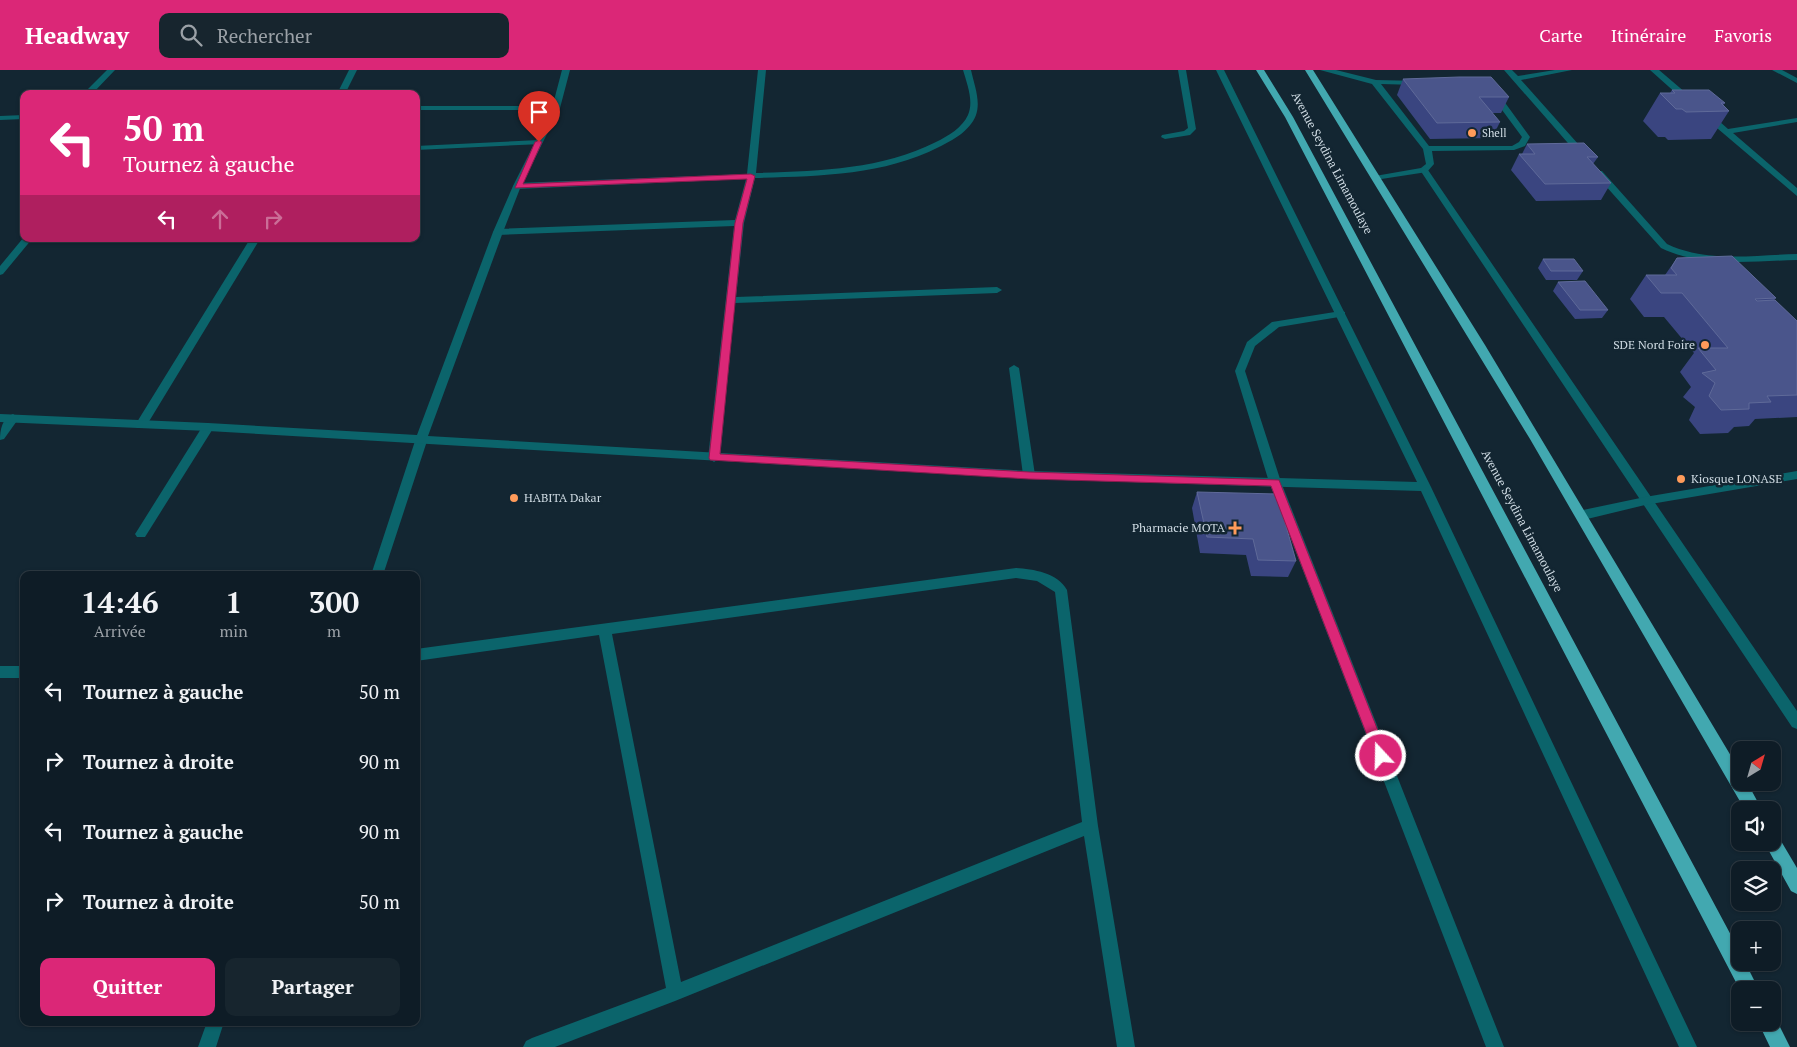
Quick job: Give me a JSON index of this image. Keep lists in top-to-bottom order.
{
  "streets": {
    "highway": ["Avenue Seydina Limamoulaye"]
  },
  "places": {
    "other": [
      "Shell",
      "SDE Nord Foire",
      "Kiosque LONASE",
      "HABITA Dakar"
    ],
    "health": ["Pharmacie MOTA"]
  },
  "north": "top right",
  "page": {
    "header": "Headway",
    "search": "Rechercher",
    "nav": ["Carte", "Itinéraire", "Favoris"],
    "turn": ["50 m", "Tournez à gauche"],
    "eta": [
      "14:46",
      "Arrivée",
      "1",
      "min",
      "300",
      "m"
    ],
    "list": [
      {
        "name": "Tournez à gauche",
        "value": "50 m"
      },
      {
        "name": "Tournez à droite",
        "value": "90 m"
      },
      {
        "name": "Tournez à gauche",
        "value": "90 m"
      },
      {
        "name": "Tournez à droite",
        "value": "50 m"
      }
    ],
    "map_buttons": ["+", "−"],
    "buttons": ["Quitter", "Partager"]
  }
}
